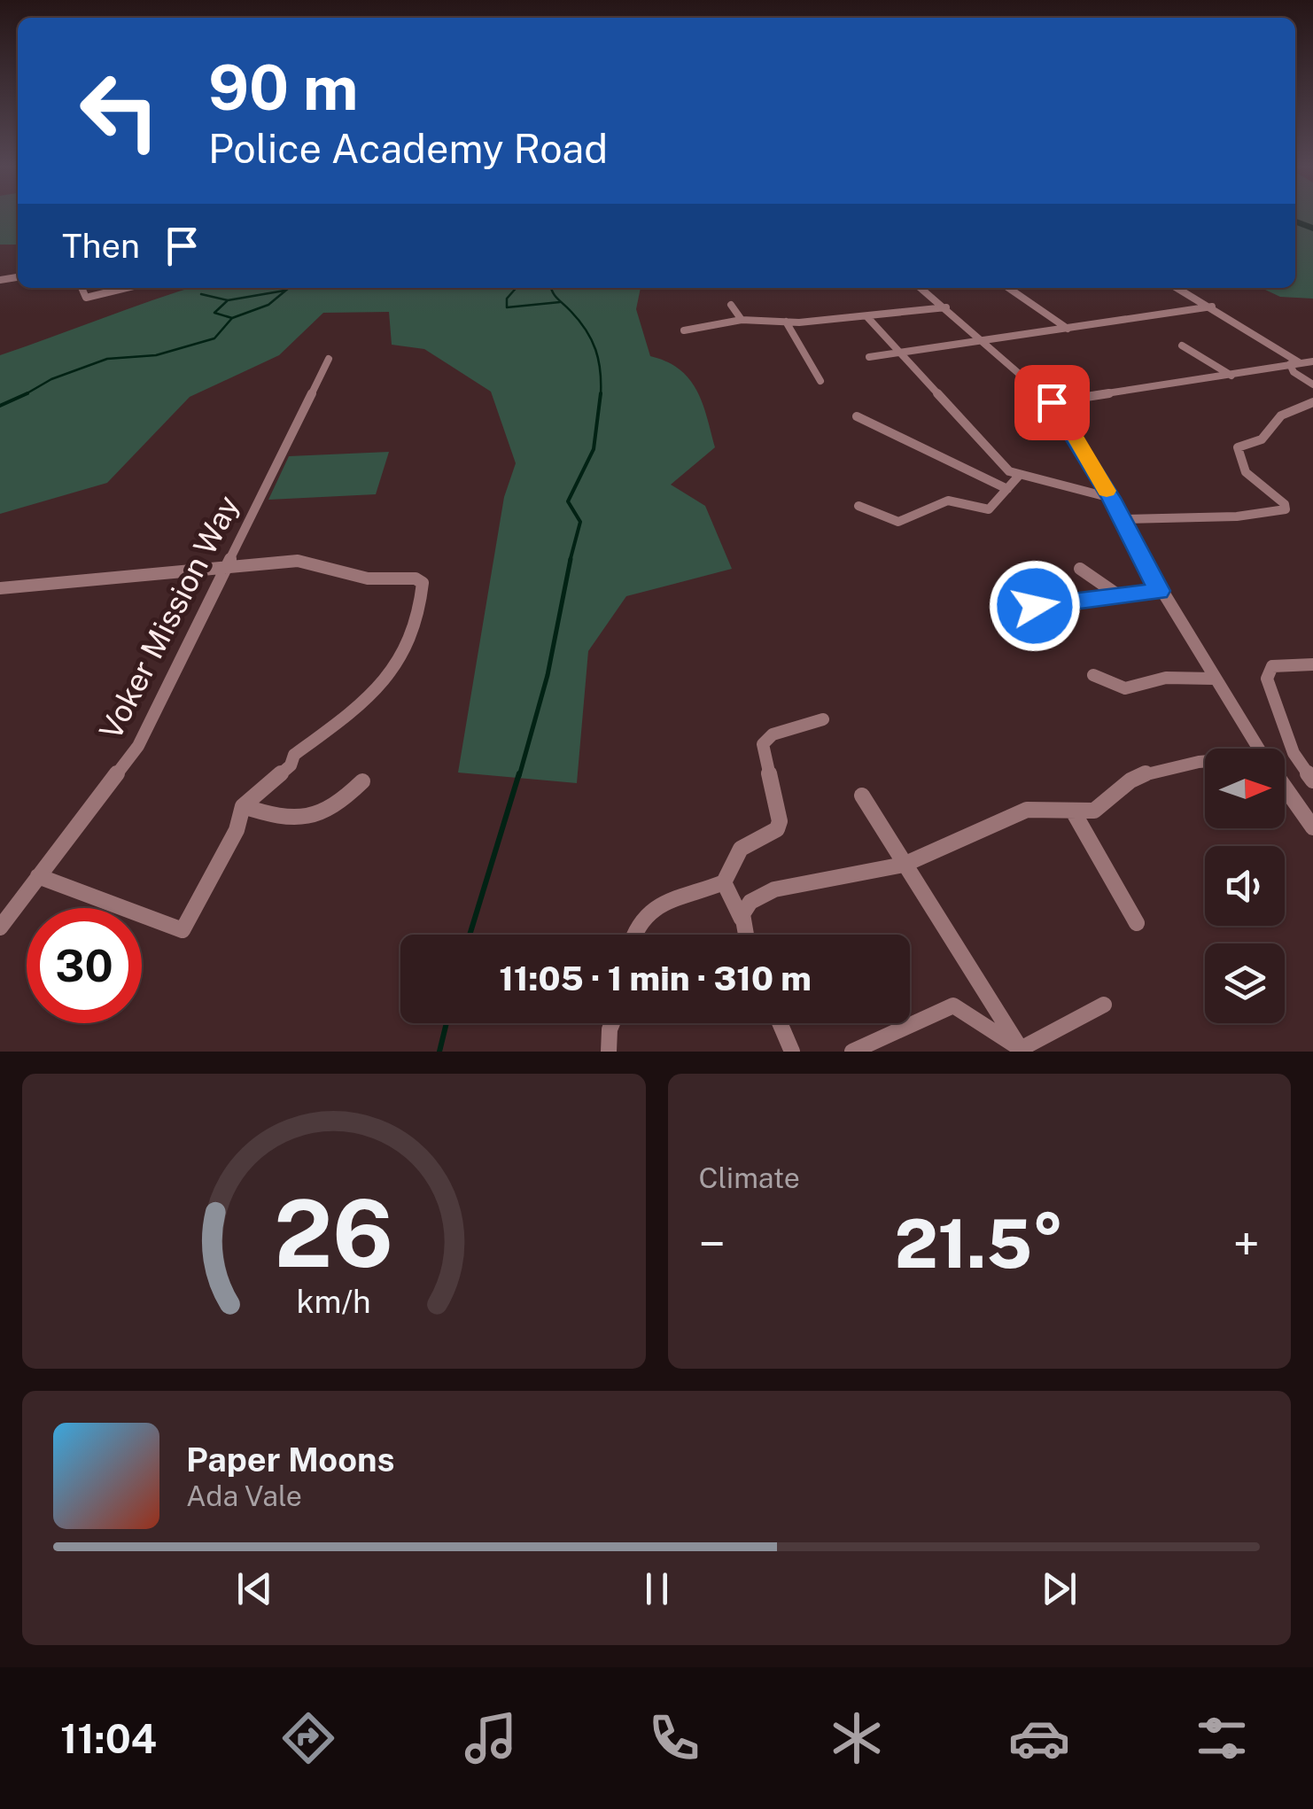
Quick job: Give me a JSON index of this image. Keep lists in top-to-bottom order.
{
  "streets": {
    "street": ["Voker Mission Way"]
  },
  "north": "right",
  "page": {
    "turn": ["90 m", "Police Academy Road"],
    "then": "Then",
    "limit": "30",
    "trip": "11:05 · 1 min · 310 m",
    "tile": "Climate",
    "heat": ["−", "21.5°", "+"],
    "song": ["Paper Moons", "Ada Vale"],
    "tabs": "11:04",
    "gauge": ["26", "km/h"]
  }
}
